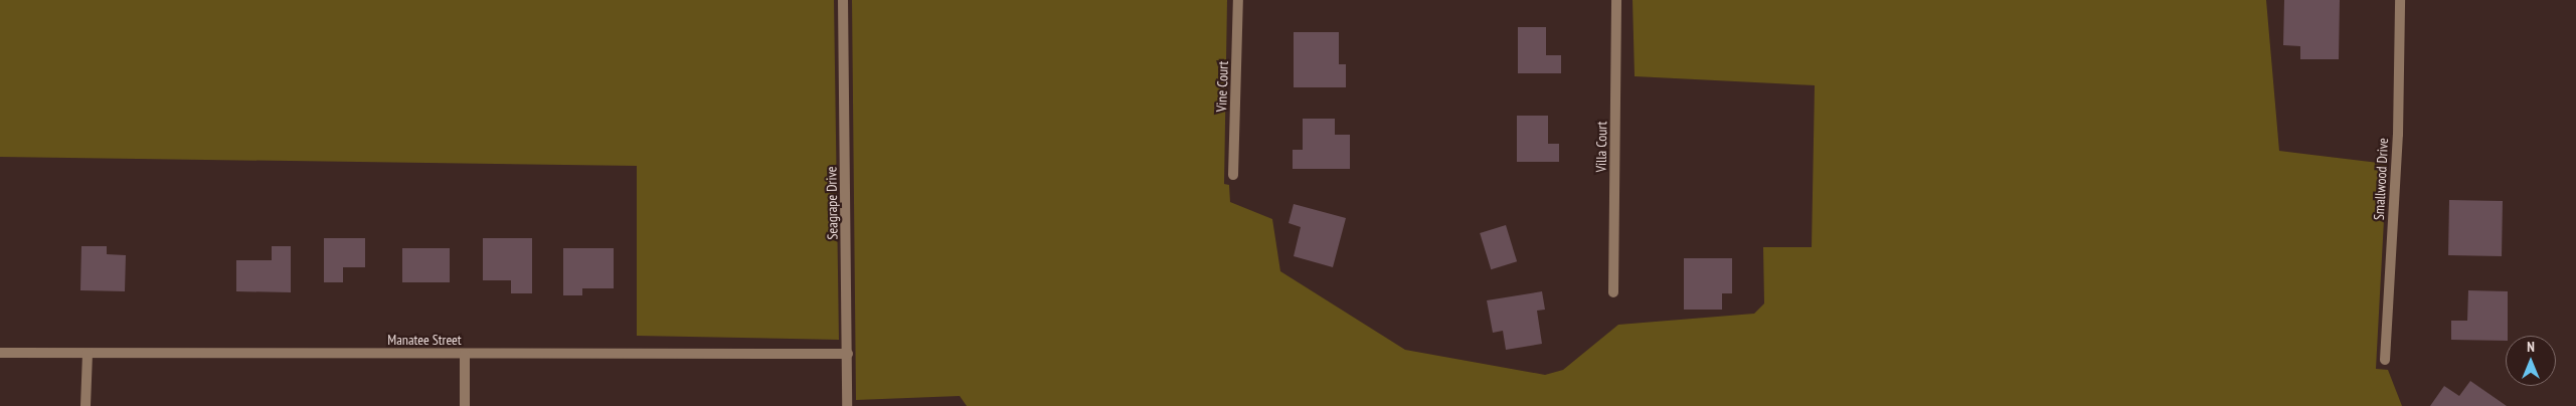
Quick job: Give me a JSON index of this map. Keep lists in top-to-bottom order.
{
  "streets": {
    "street": [
      "Vine Court",
      "Villa Court",
      "Smallwood Drive",
      "Seagrape Drive",
      "Manatee Street"
    ]
  },
  "crossings": [
    ["Seagrape Drive", "Manatee Street"]
  ],
  "north": "top"
}
